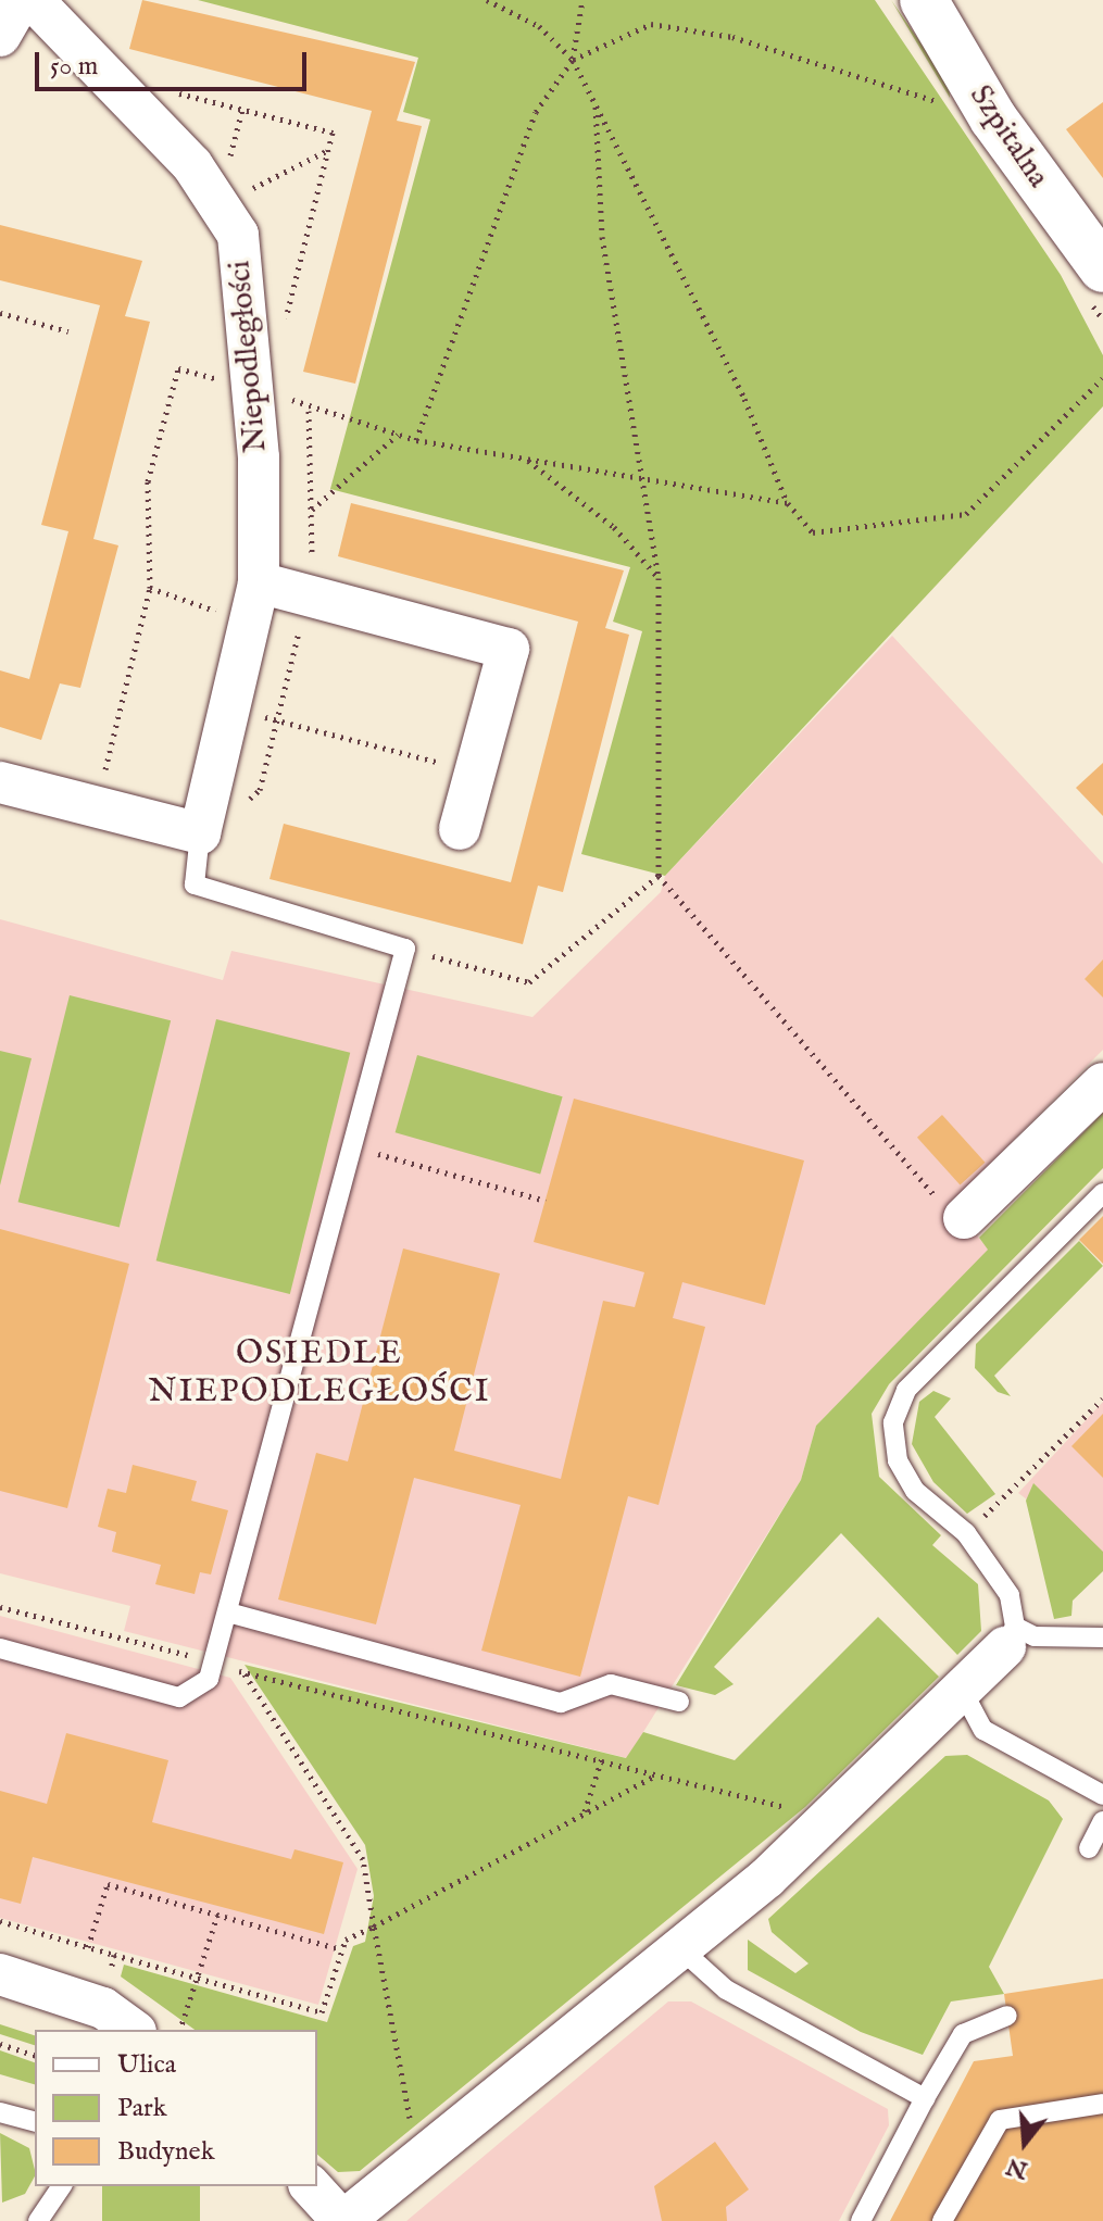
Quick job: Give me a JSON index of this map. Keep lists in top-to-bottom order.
{
  "streets": {
    "street": ["Szpitalna", "Niepodległości"]
  },
  "districts": ["OSIEDLE NIEPODLEGŁOŚCI"],
  "legend": ["Ulica", "Park", "Budynek"],
  "scale_bar": "50 m",
  "north": "bottom"
}
